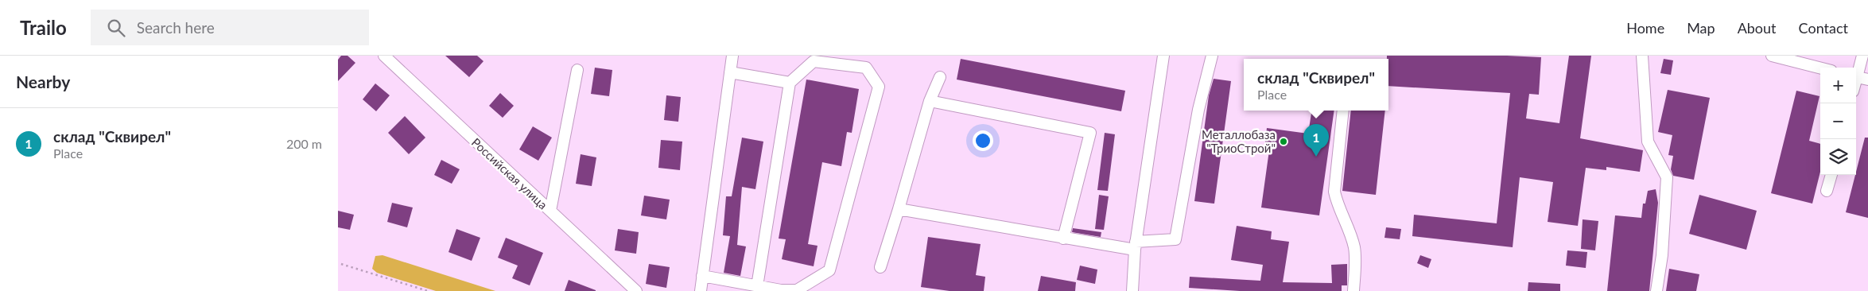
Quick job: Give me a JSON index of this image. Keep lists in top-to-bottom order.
{
  "streets": {
    "street": ["Российская улица"]
  },
  "places": ["Металлобаза \"ТриоСтрой\""],
  "page": {
    "header": "Trailo",
    "search": "Search here",
    "nav": [
      "Home",
      "Map",
      "About",
      "Contact"
    ],
    "heading": "Nearby",
    "popup": ["склад \"Сквирел\"", "Place"],
    "map_buttons": ["+", "−"],
    "list": [
      {
        "mark": "1",
        "name": "склад \"Сквирел\"",
        "note": "Place",
        "value": "200 m"
      }
    ],
    "pins": "1"
  }
}
